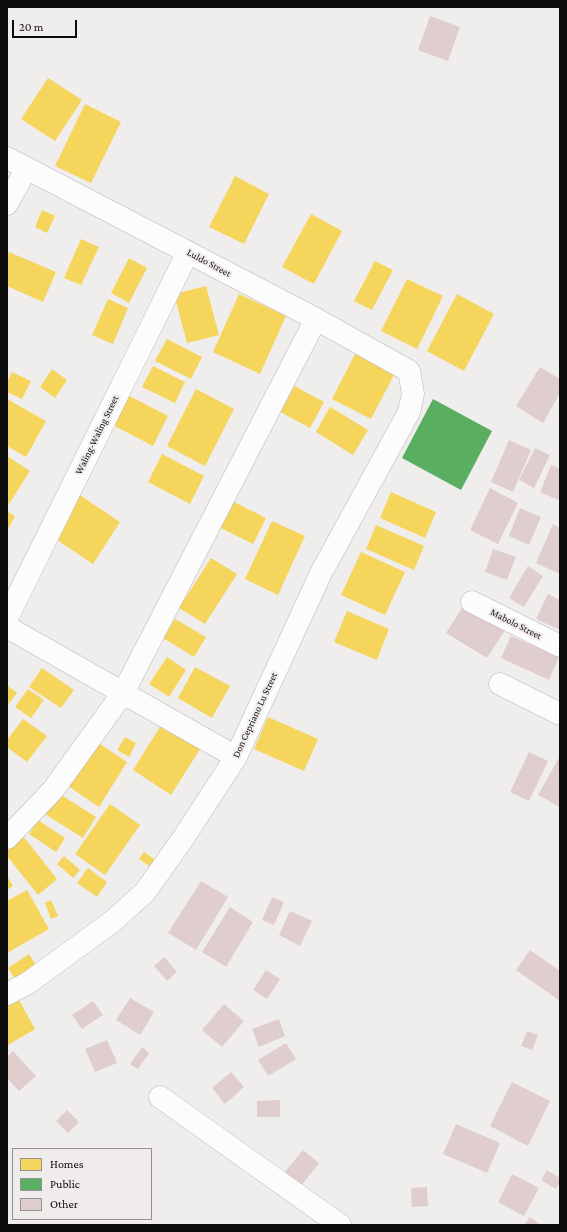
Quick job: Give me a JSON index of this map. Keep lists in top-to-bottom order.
{
  "streets": {
    "street": [
      "Luldo Street",
      "Waling-Waling Street",
      "Mabolo Street",
      "Don Cepriano Lu Street"
    ]
  },
  "crossings": [
    ["Luldo Street", "Waling-Waling Street"],
    ["Luldo Street", "Don Cepriano Lu Street"]
  ],
  "legend": ["Homes", "Public", "Other"],
  "scale_bar": "20 m"
}
